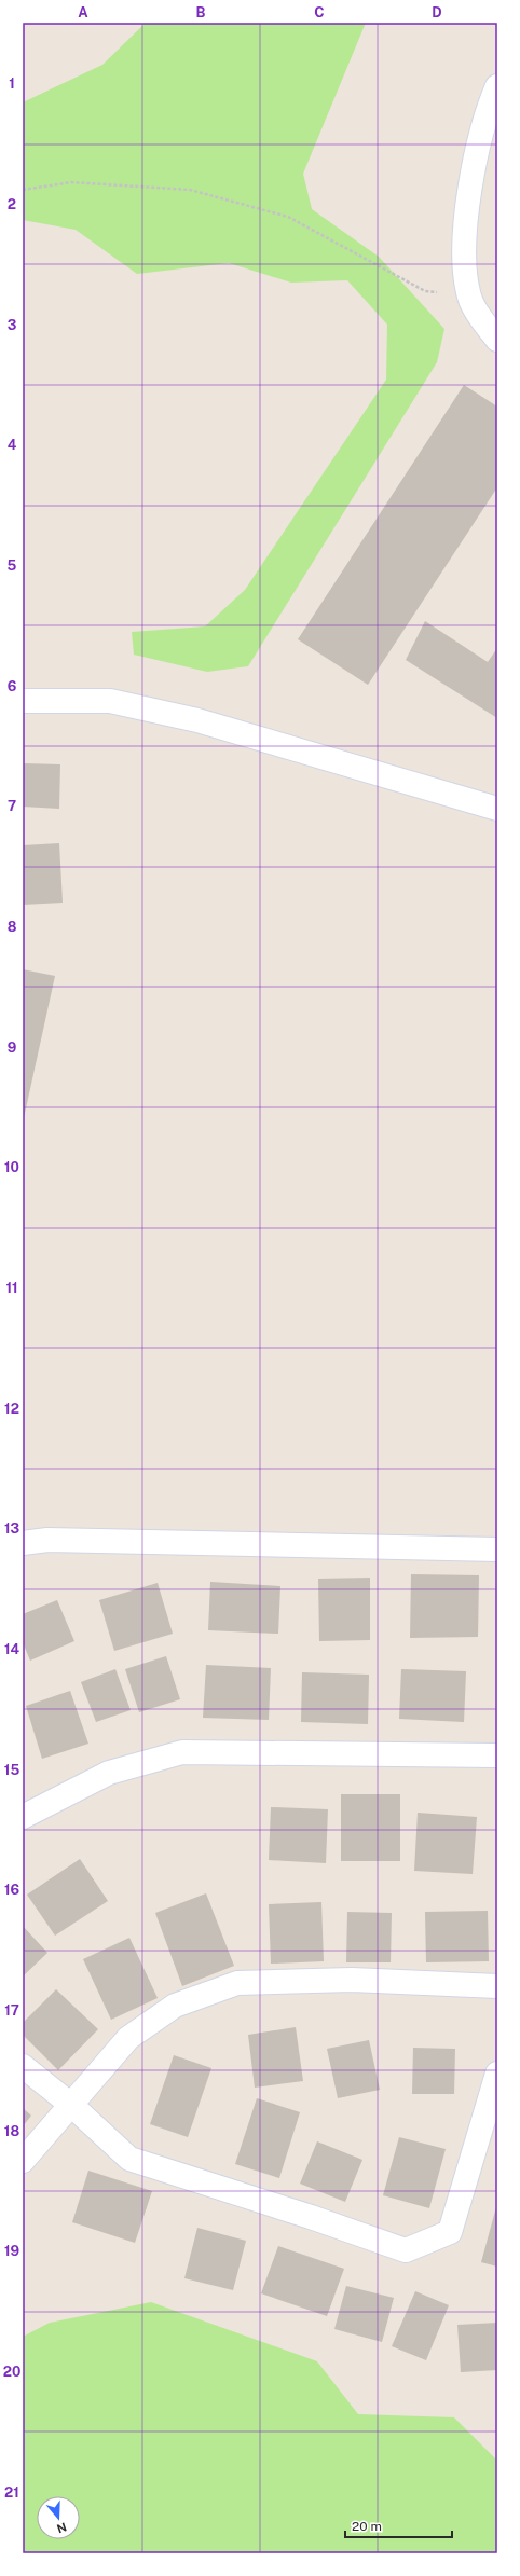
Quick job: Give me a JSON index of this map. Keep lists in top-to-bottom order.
{
  "scale_bar": "20 m",
  "north": "bottom",
  "grid": {
    "columns": [
      "A",
      "B",
      "C",
      "D"
    ],
    "rows": [
      "1",
      "2",
      "3",
      "4",
      "5",
      "6",
      "7",
      "8",
      "9",
      "10",
      "11",
      "12",
      "13",
      "14",
      "15",
      "16",
      "17",
      "18",
      "19",
      "20",
      "21"
    ]
  }
}
